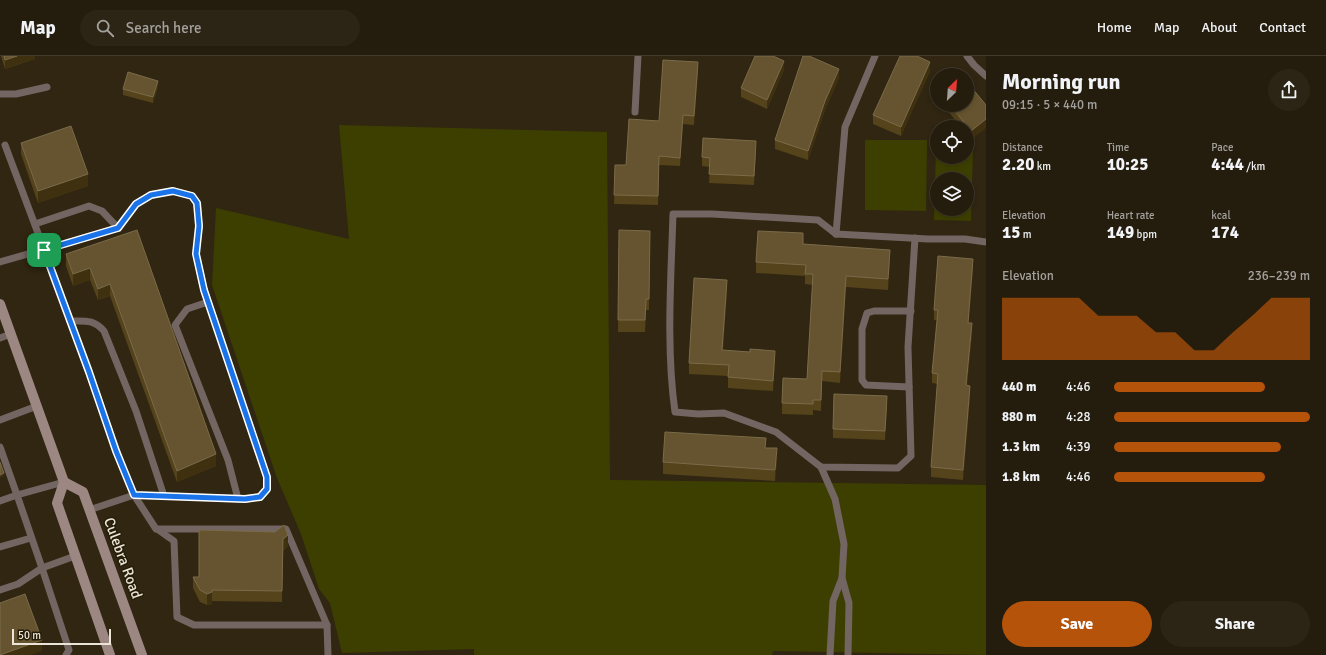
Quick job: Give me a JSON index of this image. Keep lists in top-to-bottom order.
{
  "streets": {
    "main road": ["Culebra Road"]
  },
  "scale_bar": "50 m",
  "north": "top right",
  "page": {
    "header": "Map",
    "search": "Search here",
    "nav": [
      "Home",
      "Map",
      "About",
      "Contact"
    ],
    "heading": ["Morning run", "09:15 · 5 × 440 m"],
    "stats": [
      ["Distance", "2.20 km"],
      ["Time", "10:25"],
      ["Pace", "4:44 /km"],
      ["Elevation", "15 m"],
      ["Heart rate", "149 bpm"],
      ["kcal", "174"]
    ],
    "chart": ["Elevation", "236–239 m"],
    "list": [
      {
        "name": "440 m",
        "note": "4:46"
      },
      {
        "name": "880 m",
        "note": "4:28"
      },
      {
        "name": "1.3 km",
        "note": "4:39"
      },
      {
        "name": "1.8 km",
        "note": "4:46"
      }
    ],
    "buttons": ["Save", "Share"],
    "scale": "50 m"
  }
}
